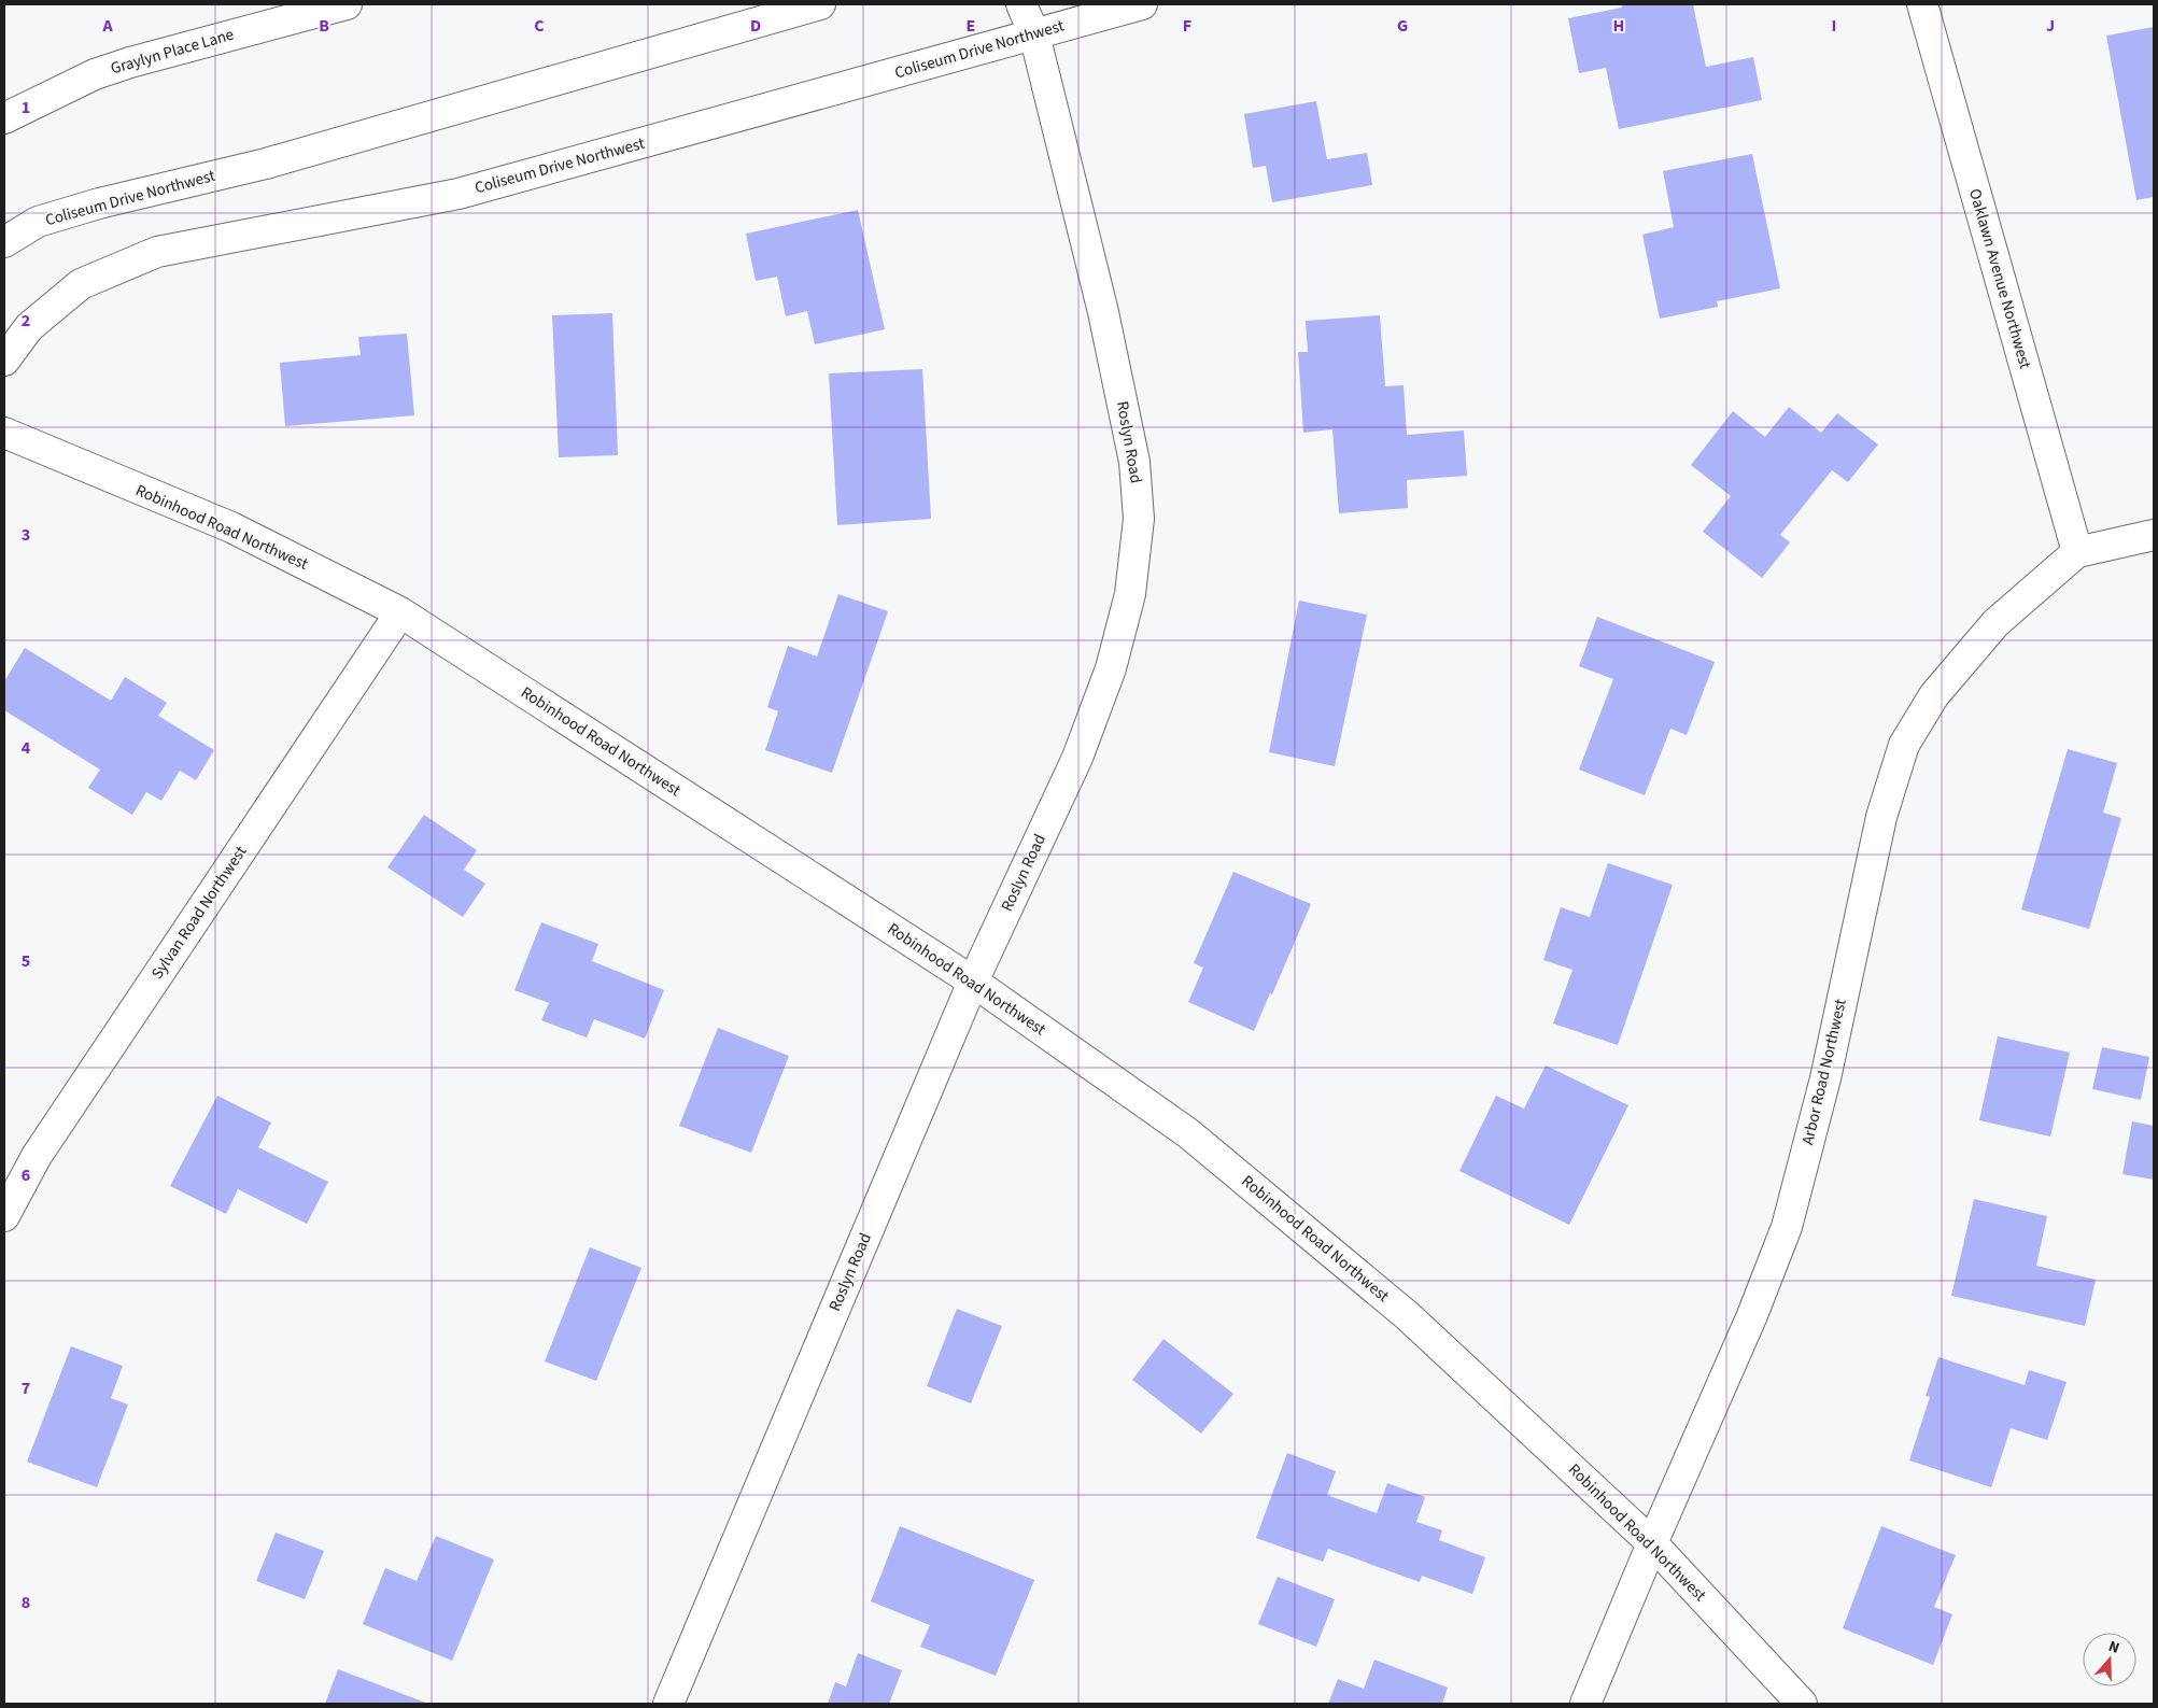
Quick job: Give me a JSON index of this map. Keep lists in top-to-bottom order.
{
  "streets": {
    "street": [
      "Coliseum Drive Northwest",
      "Graylyn Place Lane",
      "Oaklawn Avenue Northwest",
      "Roslyn Road",
      "Robinhood Road Northwest",
      "Sylvan Road Northwest",
      "Arbor Road Northwest"
    ]
  },
  "crossings": [
    ["Coliseum Drive Northwest", "Roslyn Road"],
    ["Oaklawn Avenue Northwest", "Arbor Road Northwest"],
    ["Roslyn Road", "Robinhood Road Northwest"],
    ["Robinhood Road Northwest", "Sylvan Road Northwest"],
    ["Robinhood Road Northwest", "Arbor Road Northwest"]
  ],
  "north": "top",
  "grid": {
    "columns": [
      "A",
      "B",
      "C",
      "D",
      "E",
      "F",
      "G",
      "H",
      "I",
      "J"
    ],
    "rows": [
      "1",
      "2",
      "3",
      "4",
      "5",
      "6",
      "7",
      "8"
    ]
  }
}
